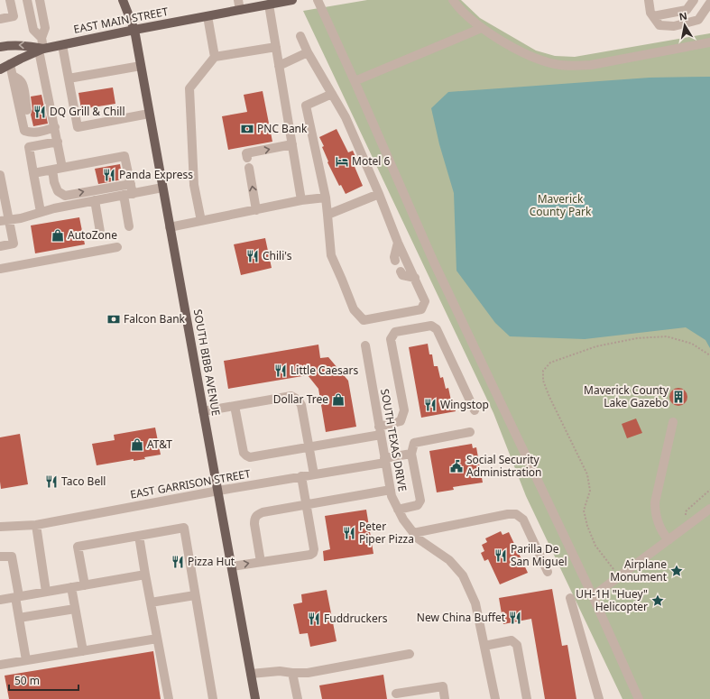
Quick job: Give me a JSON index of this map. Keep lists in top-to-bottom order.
{
  "streets": {
    "main road": ["EAST MAIN STREET", "SOUTH BIBB AVENUE"],
    "street": ["SOUTH TEXAS DRIVE", "EAST GARRISON STREET"]
  },
  "crossings": [
    ["EAST MAIN STREET", "SOUTH BIBB AVENUE"],
    ["SOUTH BIBB AVENUE", "EAST GARRISON STREET"],
    ["SOUTH TEXAS DRIVE", "EAST GARRISON STREET"]
  ],
  "parks": ["Maverick County Park"],
  "places": {
    "restaurant": [
      "DQ Grill & Chill",
      "Panda Express",
      "Chili's",
      "Little Caesars",
      "Wingstop",
      "Taco Bell",
      "Peter Piper Pizza",
      "Parilla De San Miguel",
      "Pizza Hut",
      "New China Buffet",
      "Fuddruckers"
    ],
    "bank": ["PNC Bank", "Falcon Bank"],
    "hotel": ["Motel 6"],
    "shop": ["AutoZone", "Dollar Tree", "AT&T"],
    "building": ["Maverick County Lake Gazebo"],
    "public building": ["Social Security Administration"],
    "place": ["Airplane Monument", "UH-1H \"Huey\" Helicopter"]
  },
  "scale_bar": "50 m",
  "north": "top"
}
